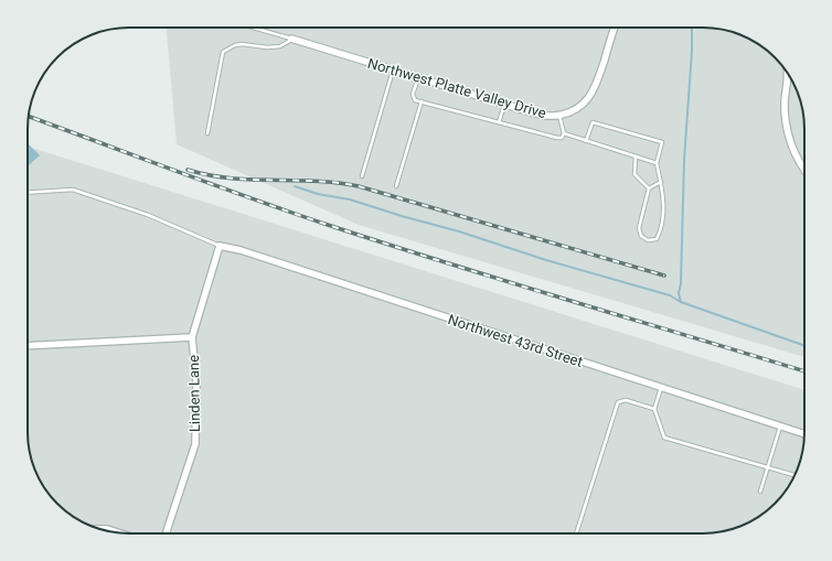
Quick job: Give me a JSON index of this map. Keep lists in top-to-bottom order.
{
  "streets": {
    "street": ["Northwest Platte Valley Drive", "Northwest 43rd Street", "Linden Lane"]
  },
  "crossings": [
    ["Northwest 43rd Street", "Linden Lane"]
  ]
}
